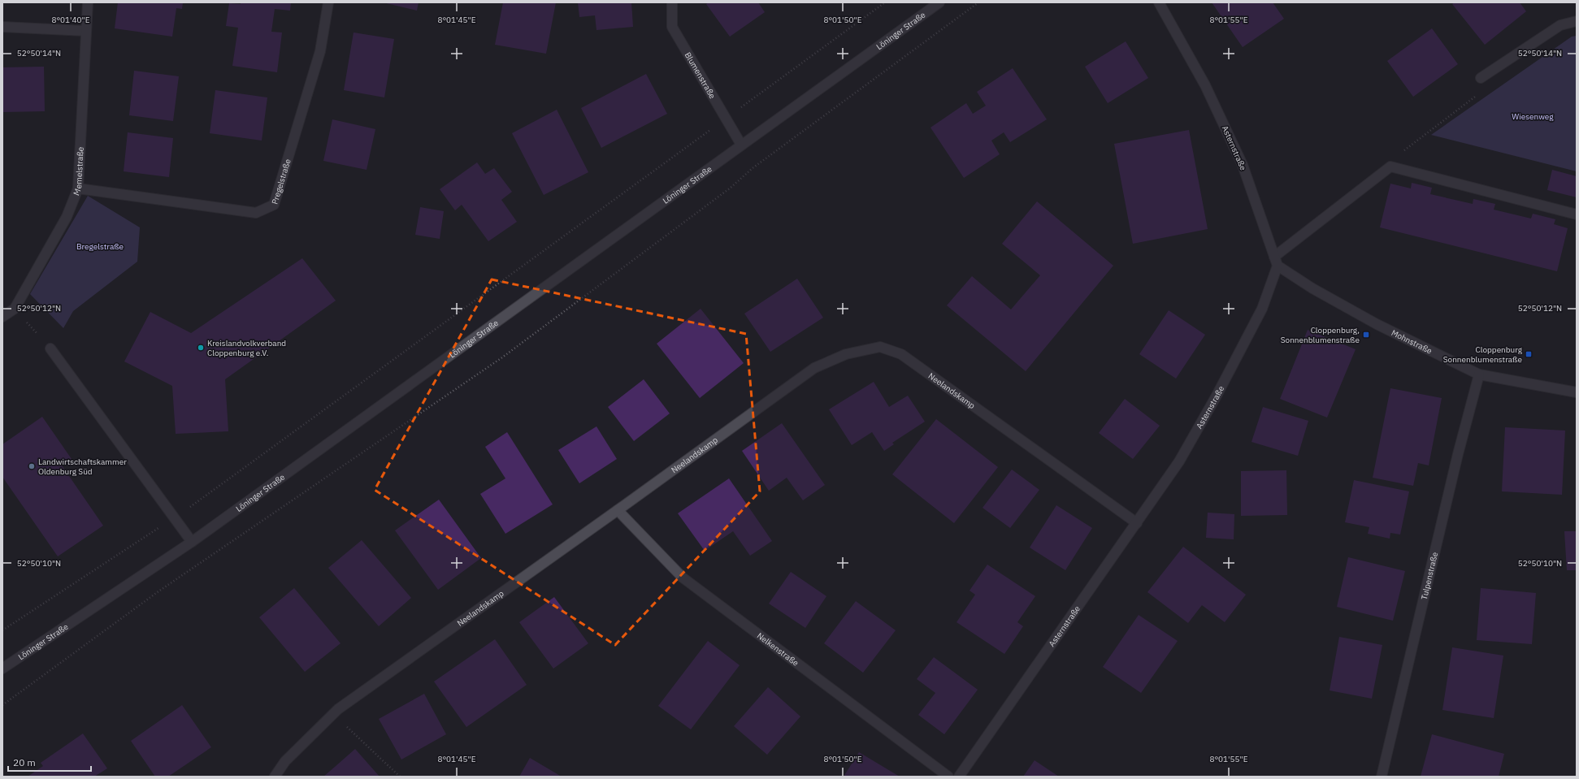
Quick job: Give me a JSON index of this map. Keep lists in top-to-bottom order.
{
  "streets": {
    "street": [
      "Löninger Straße",
      "Blumenstraße",
      "Asternstraße",
      "Memelstraße",
      "Pregelstraße",
      "Mohnstraße",
      "Neelandskamp",
      "Tulpenstraße",
      "Nelkenstraße"
    ]
  },
  "crossings": [
    ["Löninger Straße", "Blumenstraße"],
    ["Asternstraße", "Mohnstraße"],
    ["Asternstraße", "Neelandskamp"],
    ["Memelstraße", "Pregelstraße"],
    ["Mohnstraße", "Tulpenstraße"],
    ["Neelandskamp", "Nelkenstraße"]
  ],
  "parks": ["Wiesenweg", "Bregelstraße"],
  "places": {
    "transit": ["Cloppenburg, Sonnenblumenstraße", "Cloppenburg Sonnenblumenstraße"],
    "other": ["Kreislandvolkverband Cloppenburg e.V.", "Landwirtschaftskammer Oldenburg Süd"]
  },
  "scale_bar": "20 m",
  "coordinates": [
    "8°01'40\"E",
    "8°01'45\"E",
    "8°01'50\"E",
    "8°01'55\"E",
    "52°50'14\"N",
    "52°50'12\"N",
    "52°50'10\"N"
  ]
}
